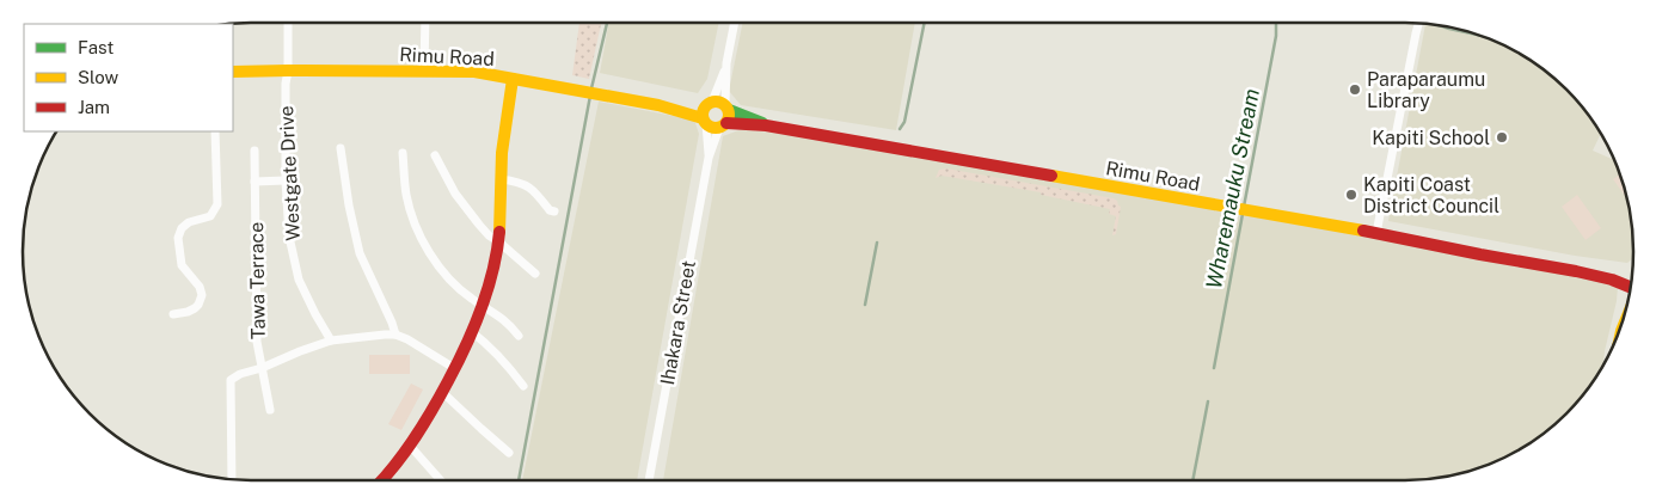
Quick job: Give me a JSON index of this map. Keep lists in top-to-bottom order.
{
  "streets": {
    "main road": ["Rimu Road"],
    "street": ["Westgate Drive", "Tawa Terrace", "Ihakara Street"]
  },
  "crossings": [
    ["Rimu Road", "Westgate Drive"],
    ["Rimu Road", "Ihakara Street"]
  ],
  "water": ["Wharemauku Stream"],
  "places": ["Paraparaumu Library", "Kapiti School", "Kapiti Coast District Council"],
  "legend": ["Fast", "Slow", "Jam"]
}
